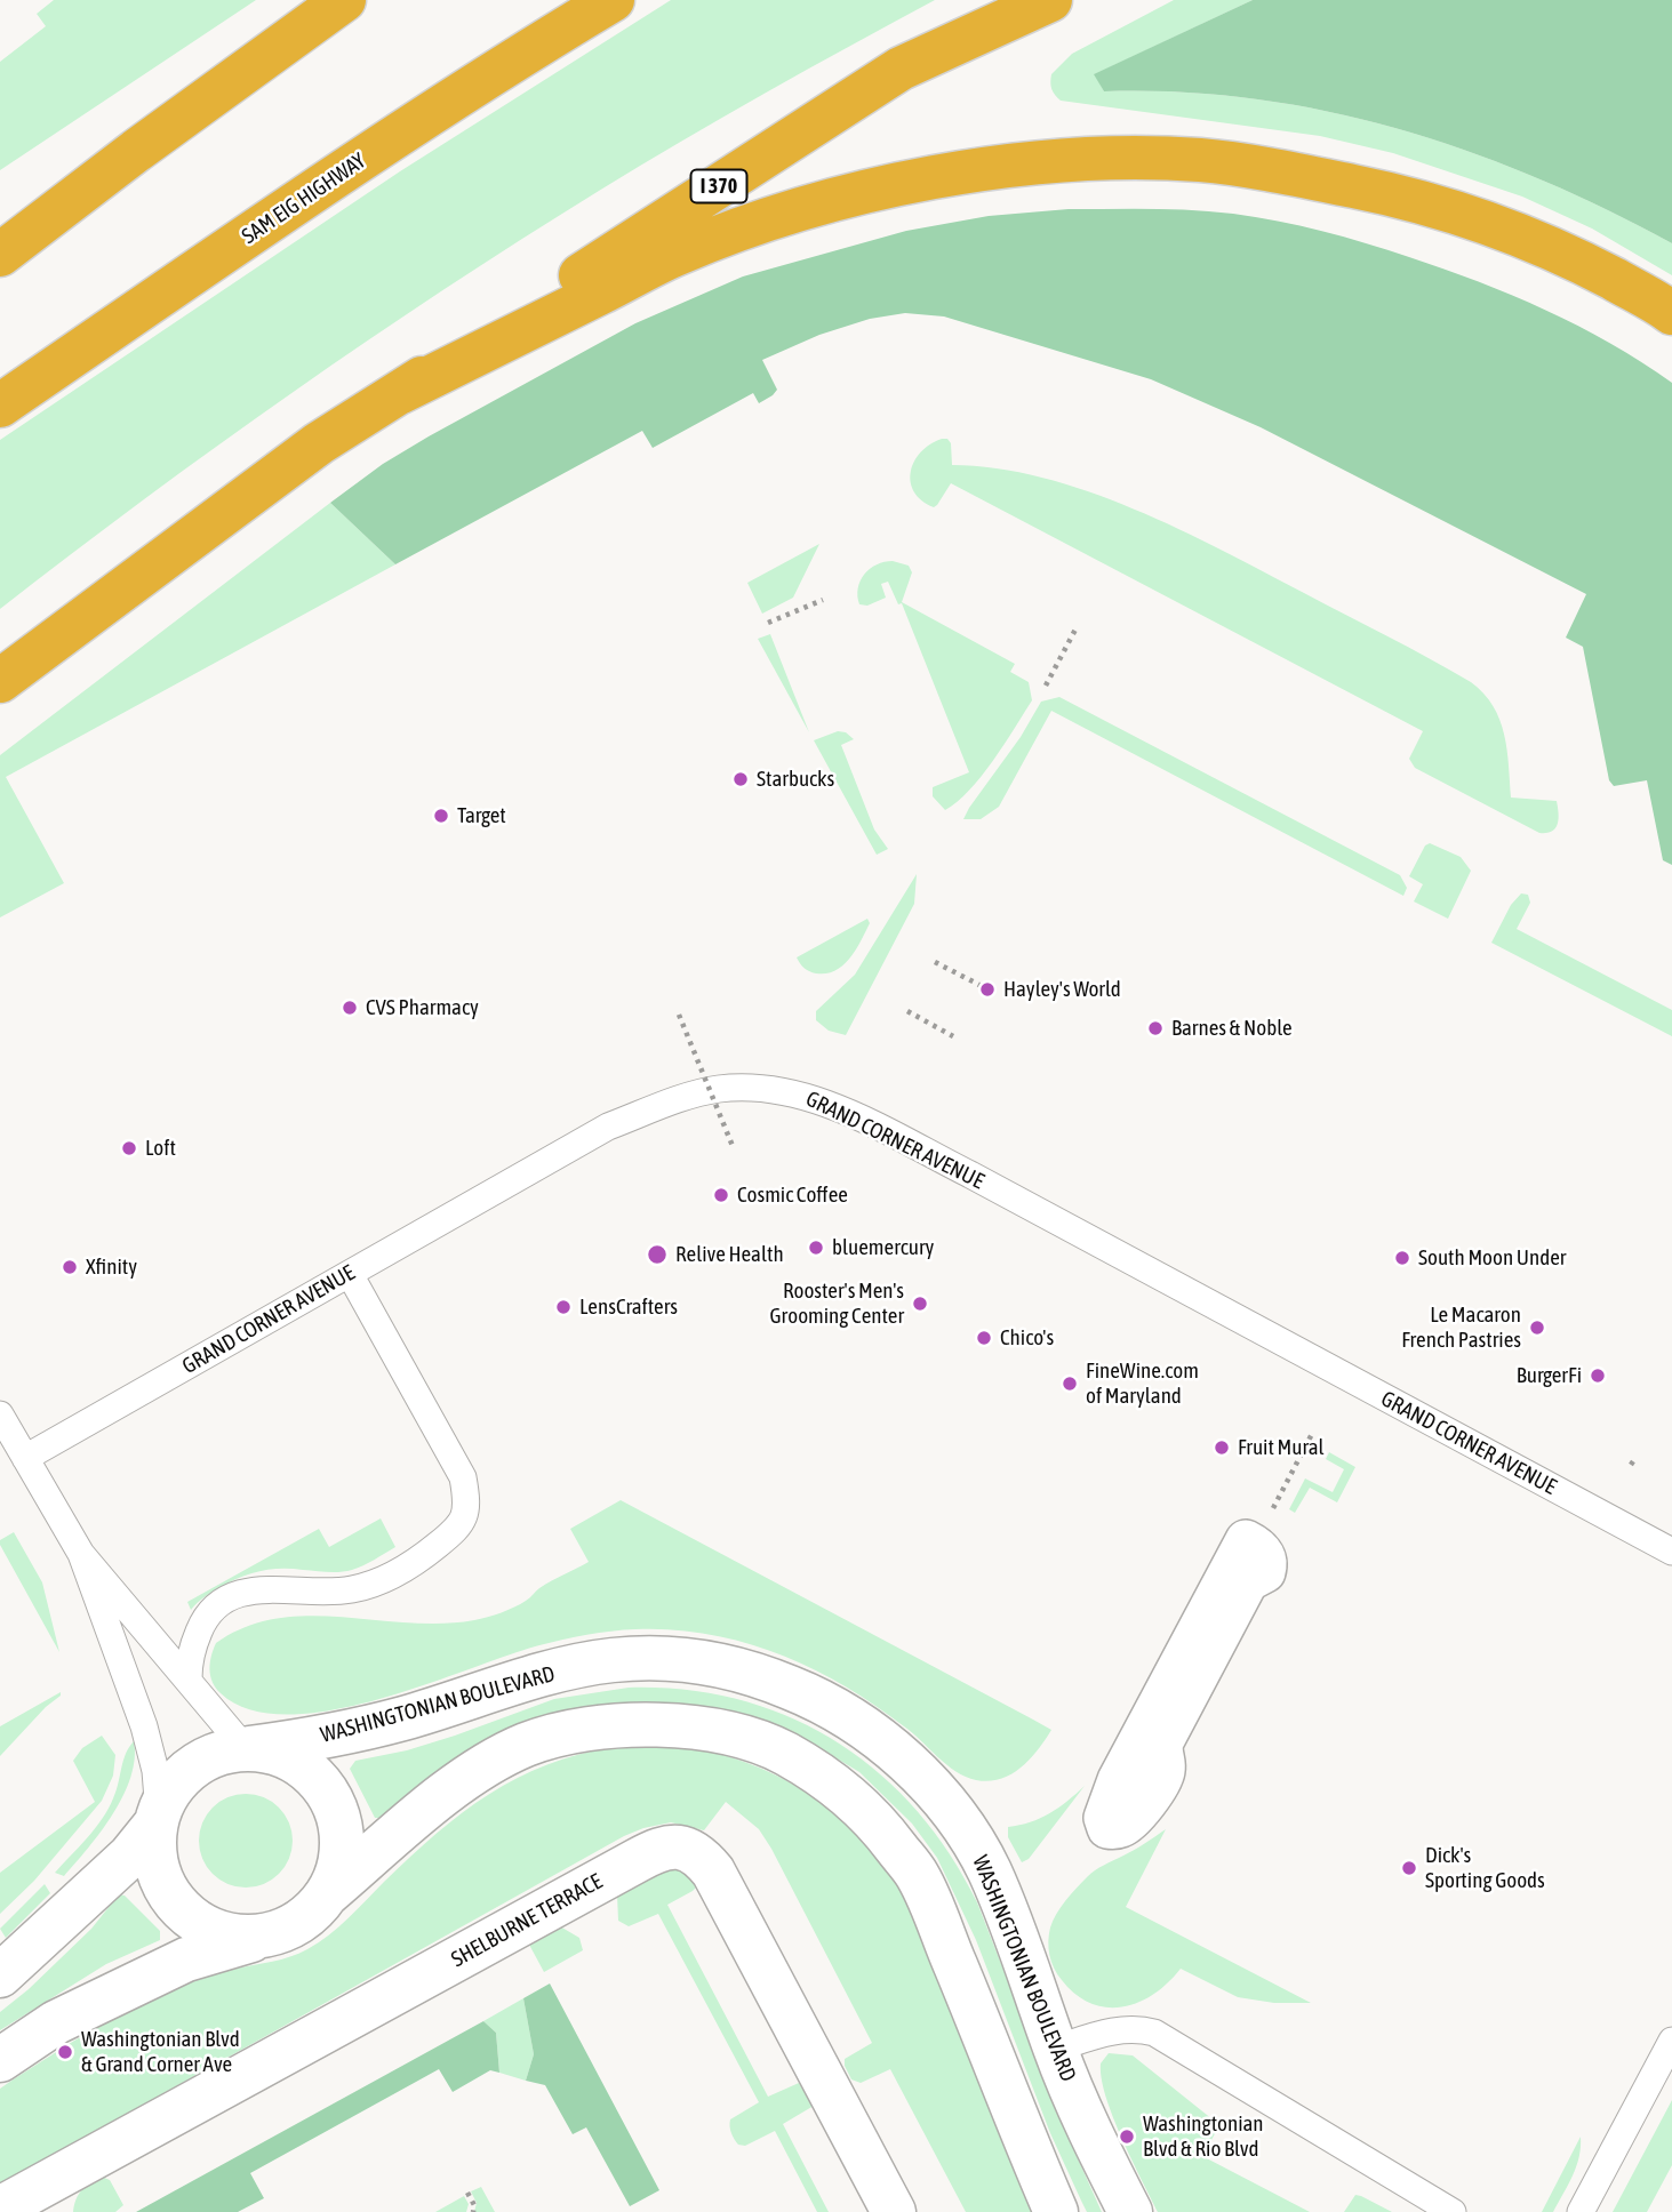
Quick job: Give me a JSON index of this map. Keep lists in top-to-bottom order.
{
  "streets": {
    "highway": ["I 370", "SAM EIG HIGHWAY"],
    "street": ["WASHINGTONIAN BOULEVARD", "SHELBURNE TERRACE"],
    "lane": ["GRAND CORNER AVENUE"]
  },
  "places": [
    "Starbucks",
    "Target",
    "Hayley's World",
    "CVS Pharmacy",
    "Barnes & Noble",
    "Loft",
    "Cosmic Coffee",
    "bluemercury",
    "Relive Health",
    "South Moon Under",
    "Xfinity",
    "Rooster's Men's Grooming Center",
    "LensCrafters",
    "Le Macaron French Pastries",
    "Chico's",
    "BurgerFi",
    "FineWine.com of Maryland",
    "Fruit Mural",
    "Dick's Sporting Goods",
    "Washingtonian Blvd & Grand Corner Ave",
    "Washingtonian Blvd & Rio Blvd"
  ]
}
